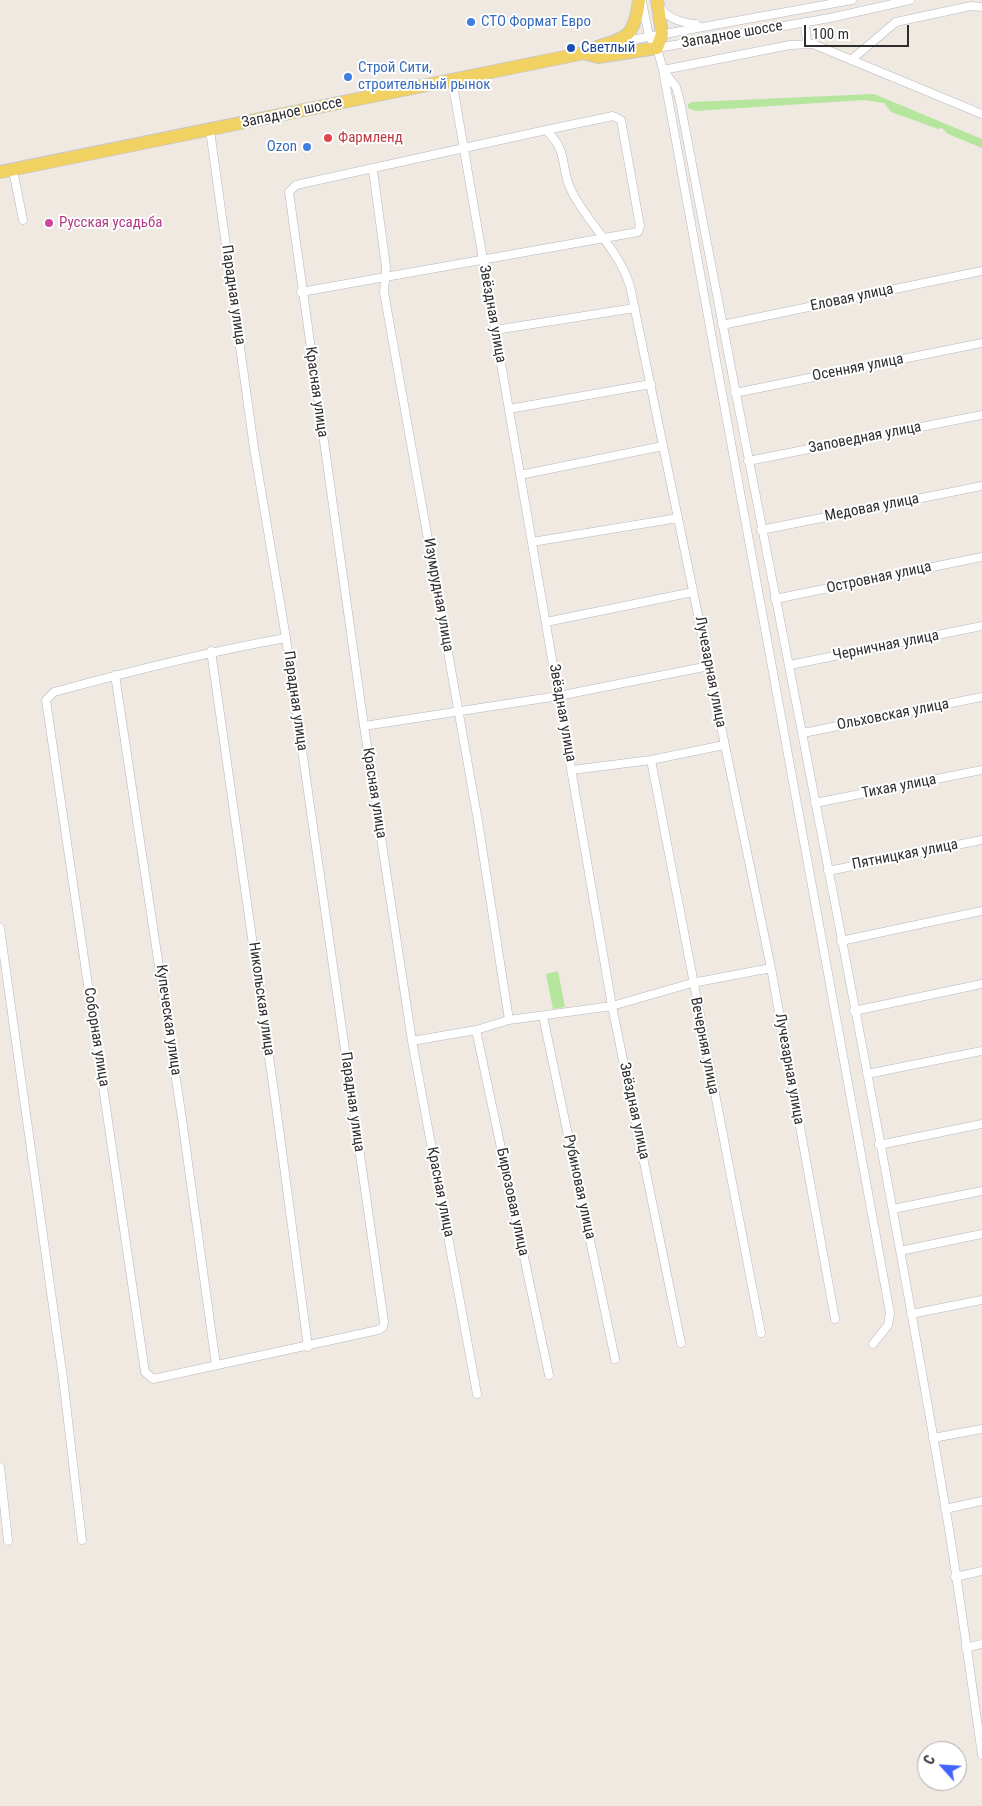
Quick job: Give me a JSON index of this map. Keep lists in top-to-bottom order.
{
  "streets": {
    "main road": ["Западное шоссе"],
    "street": [
      "Парадная улица",
      "Еловая улица",
      "Звёздная улица",
      "Осенняя улица",
      "Красная улица",
      "Заповедная улица",
      "Медовая улица",
      "Островная улица",
      "Изумрудная улица",
      "Черничная улица",
      "Лучезарная улица",
      "Ольховская улица",
      "Тихая улица",
      "Пятницкая улица",
      "Никольская улица",
      "Купеческая улица",
      "Соборная улица",
      "Вечерняя улица",
      "Рубиновая улица",
      "Бирюзовая улица"
    ]
  },
  "crossings": [
    ["Западное шоссе", "Парадная улица"],
    ["Западное шоссе", "Звёздная улица"],
    ["Парадная улица", "Никольская улица"],
    ["Парадная улица", "Купеческая улица"],
    ["Парадная улица", "Соборная улица"],
    ["Красная улица", "Изумрудная улица"]
  ],
  "places": [
    "СТО Формат Евро",
    "Светлый",
    "Строй Сити, строительный рынок",
    "Фармленд",
    "Ozon",
    "Русская усадьба"
  ],
  "scale_bar": "100 m",
  "north": "top left"
}
